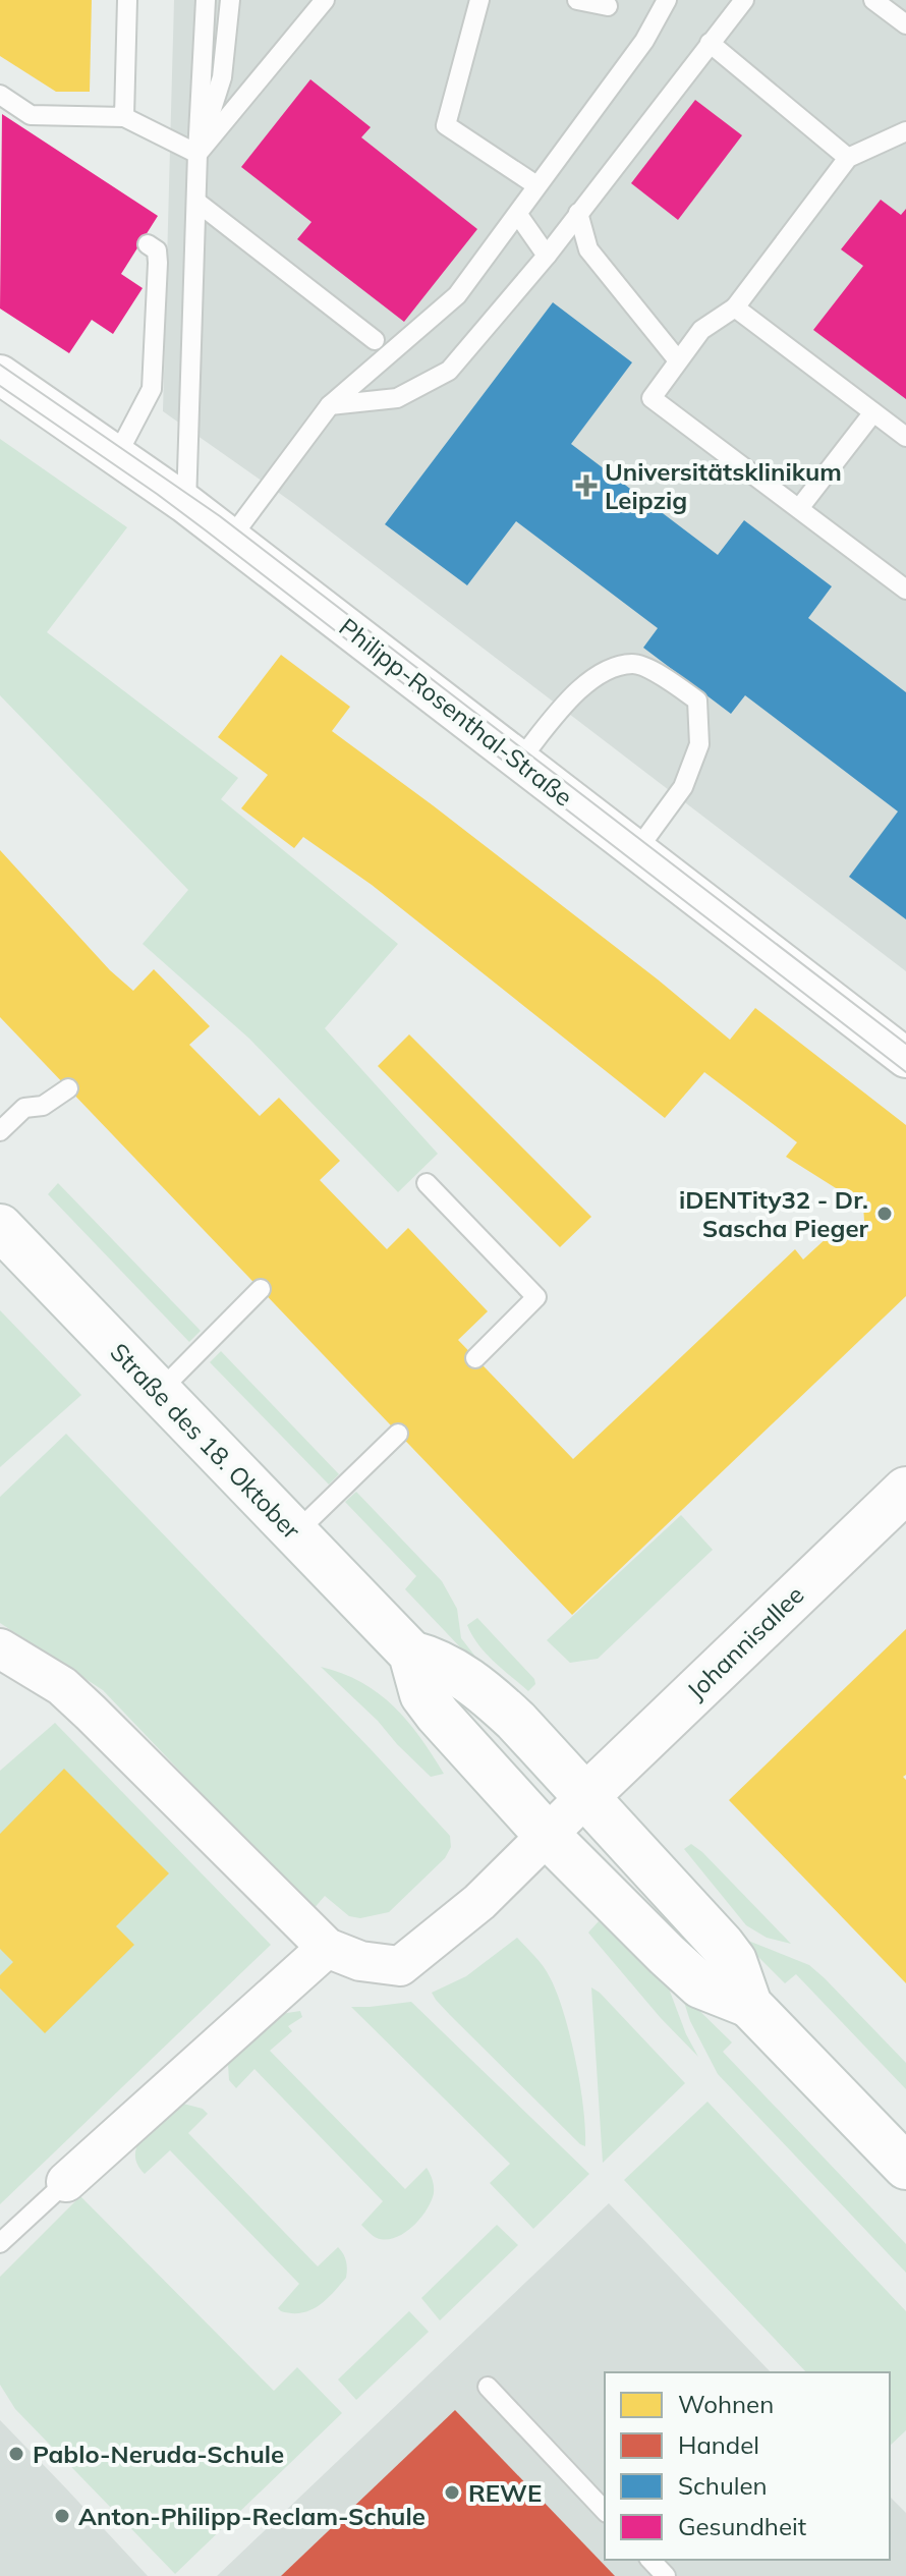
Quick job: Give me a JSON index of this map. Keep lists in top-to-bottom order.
{
  "streets": {
    "main road": ["Straße des 18. Oktober", "Johannisallee"],
    "street": ["Philipp-Rosenthal-Straße"]
  },
  "crossings": [
    ["Straße des 18. Oktober", "Johannisallee"]
  ],
  "places": {
    "health": ["Universitätsklinikum Leipzig"],
    "other": [
      "iDENTity32 - Dr. Sascha Pieger",
      "Pablo-Neruda-Schule",
      "REWE",
      "Anton-Philipp-Reclam-Schule"
    ]
  },
  "legend": [
    "Wohnen",
    "Handel",
    "Schulen",
    "Gesundheit"
  ]
}
